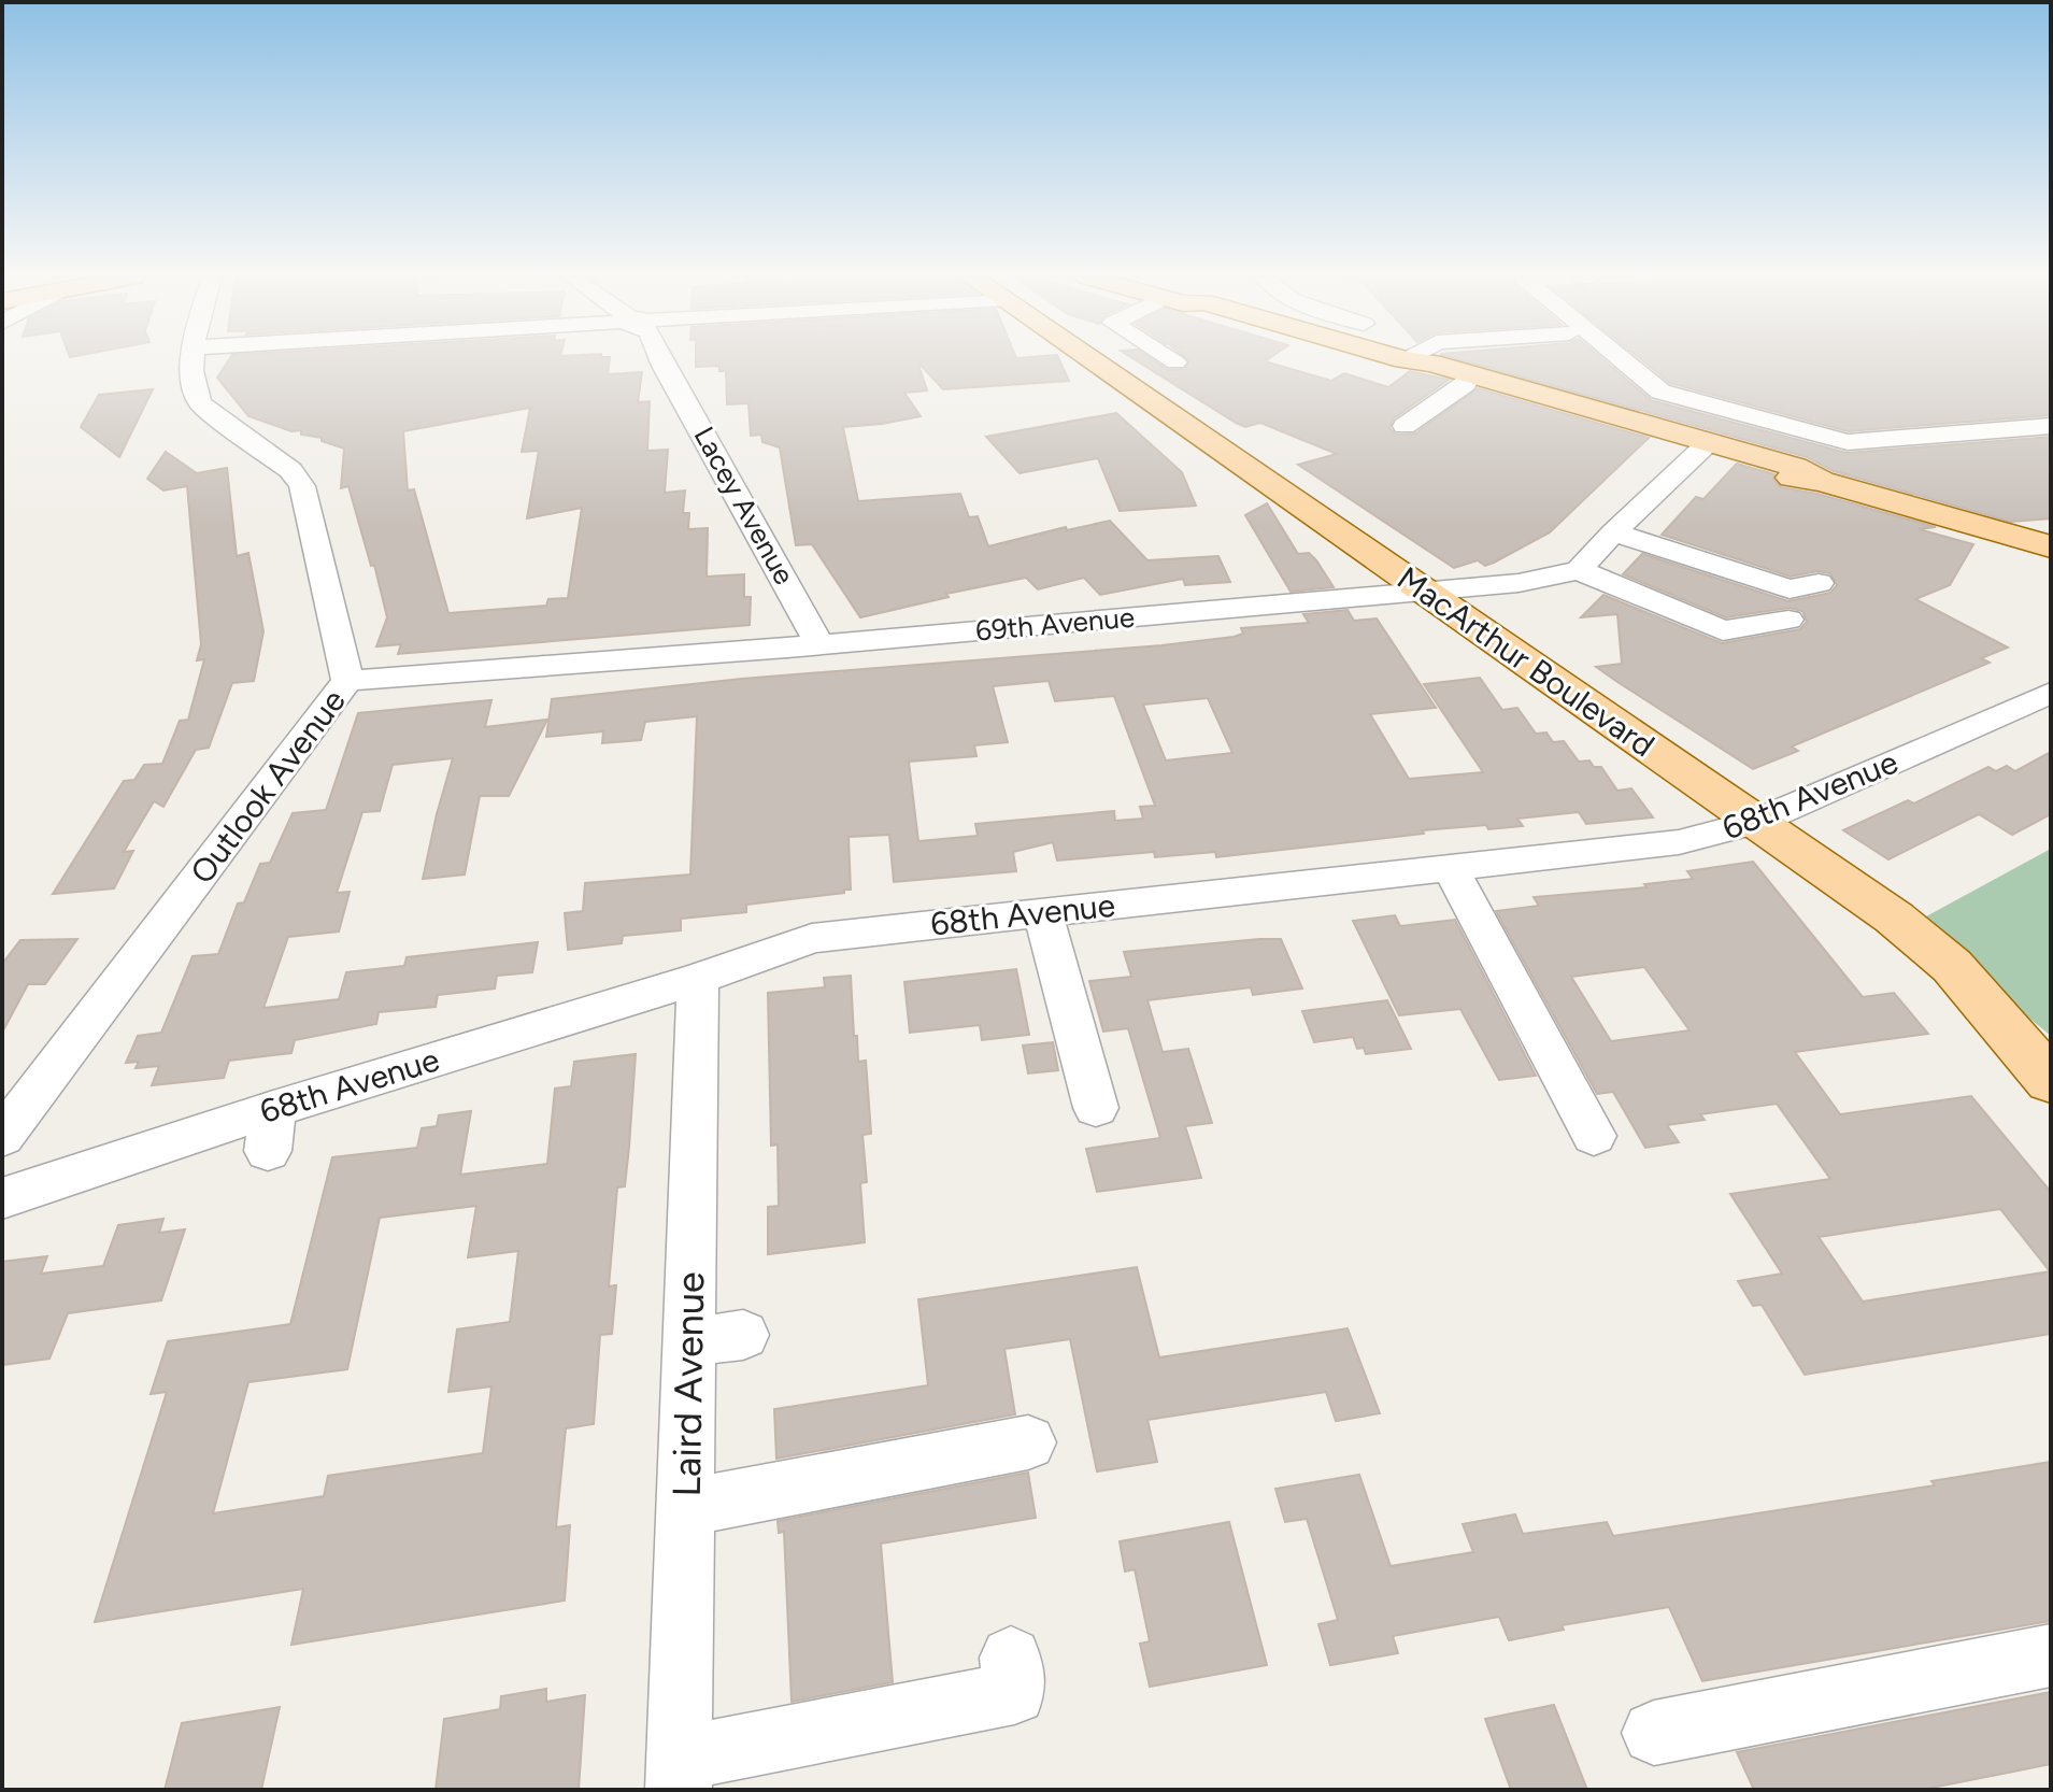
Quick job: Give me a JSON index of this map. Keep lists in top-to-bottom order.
{
  "streets": {
    "main road": ["MacArthur Boulevard"],
    "street": [
      "Lacey Avenue",
      "69th Avenue",
      "Outlook Avenue",
      "68th Avenue",
      "Laird Avenue"
    ]
  },
  "crossings": [
    ["Lacey Avenue", "69th Avenue"],
    ["69th Avenue", "MacArthur Boulevard"],
    ["69th Avenue", "Outlook Avenue"],
    ["MacArthur Boulevard", "68th Avenue"],
    ["68th Avenue", "Laird Avenue"]
  ]
}
